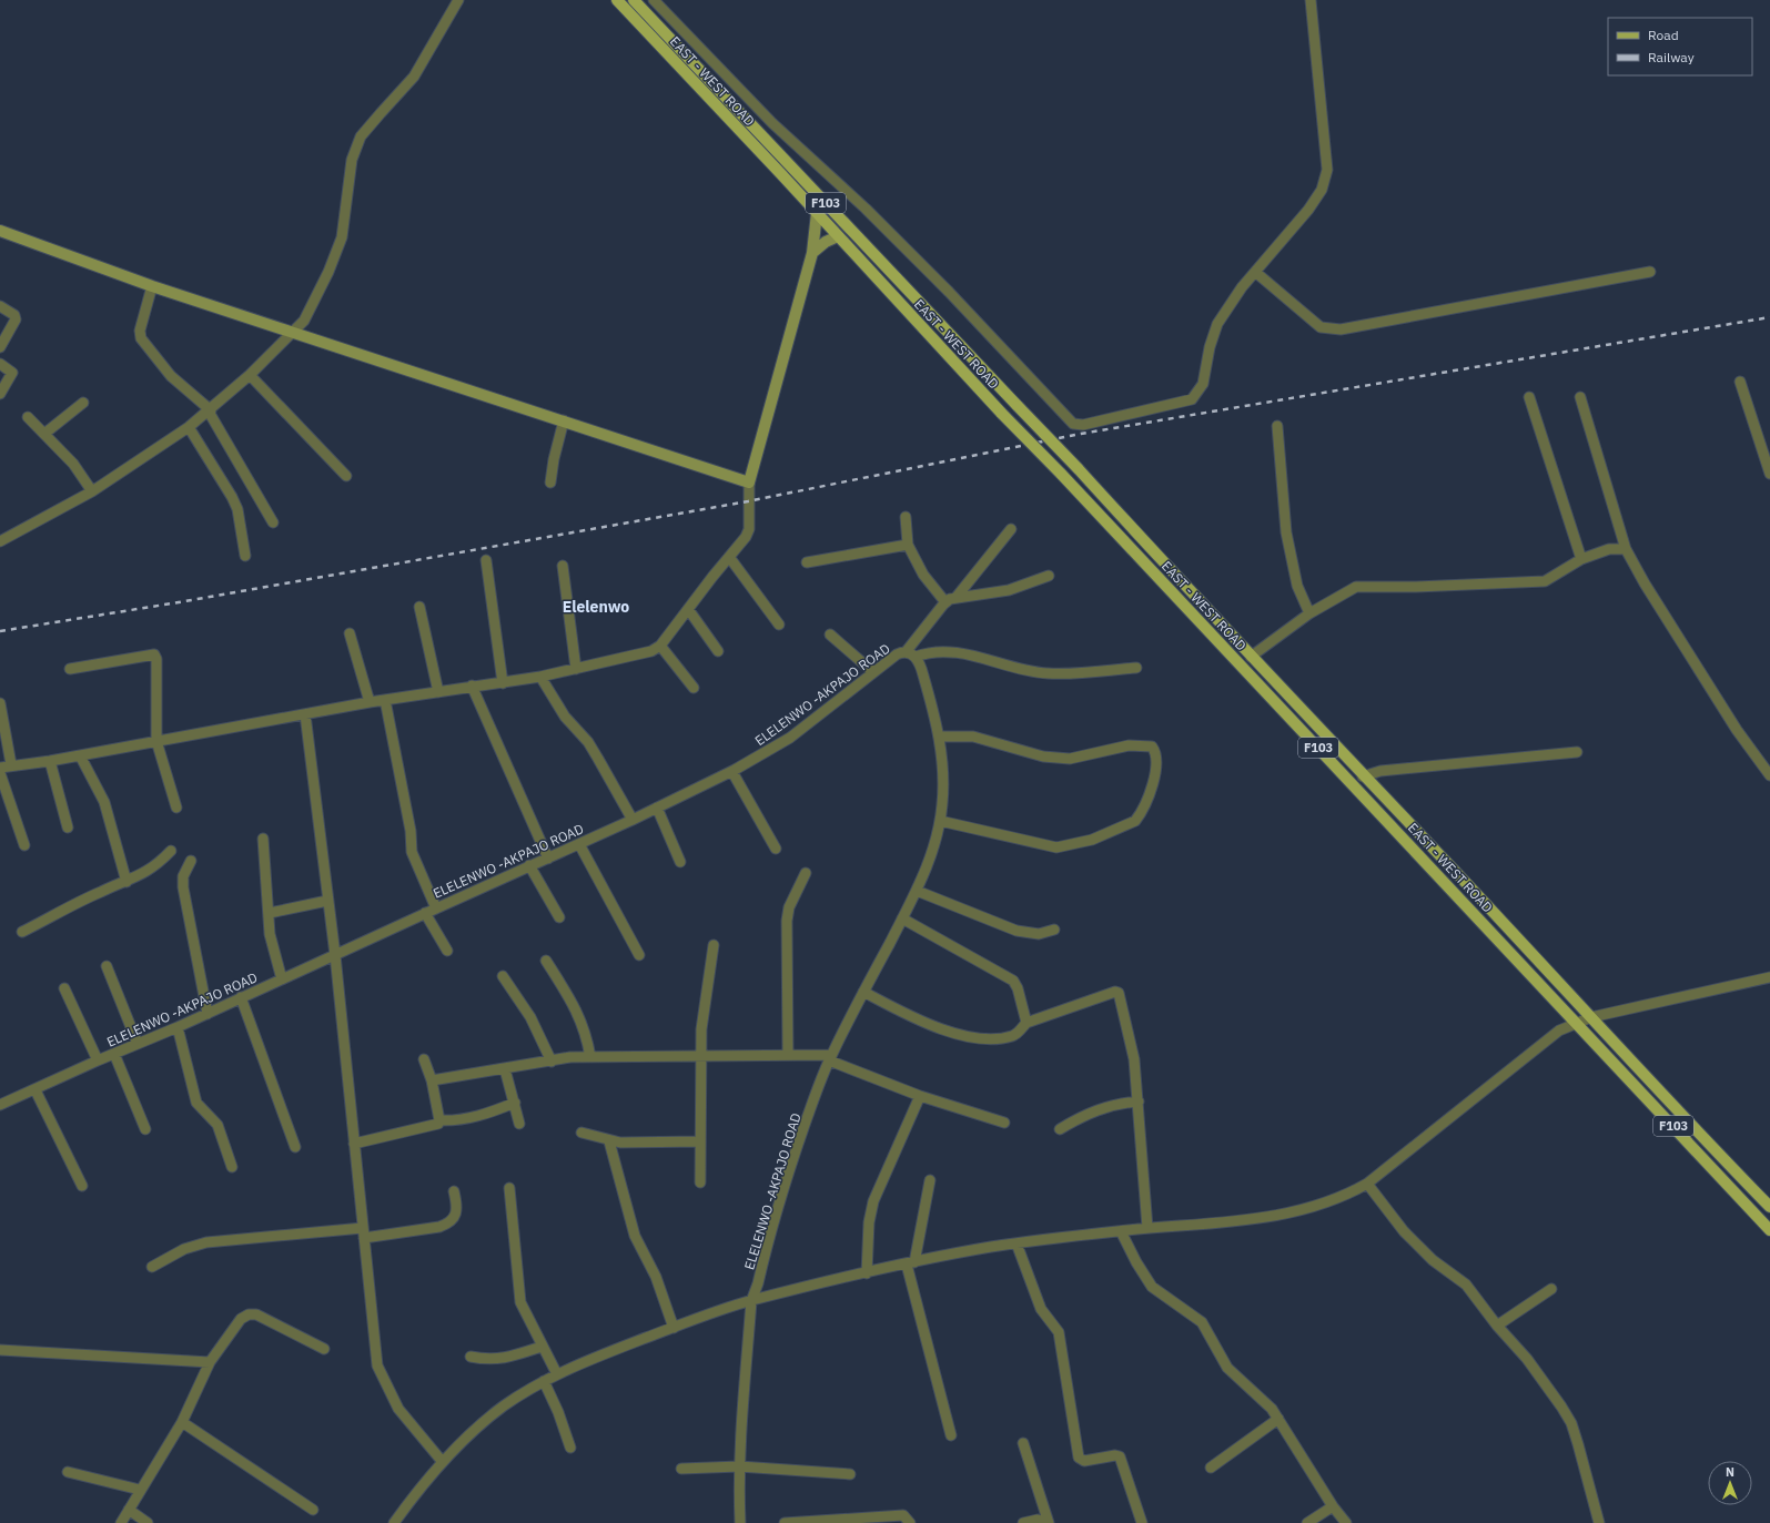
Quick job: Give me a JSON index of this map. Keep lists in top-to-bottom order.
{
  "streets": {
    "main road": ["EAST - WEST ROAD", "F103"],
    "street": ["ELELENWO -AKPAJO ROAD"]
  },
  "districts": ["Elelenwo"],
  "legend": ["Road", "Railway"],
  "north": "top"
}
